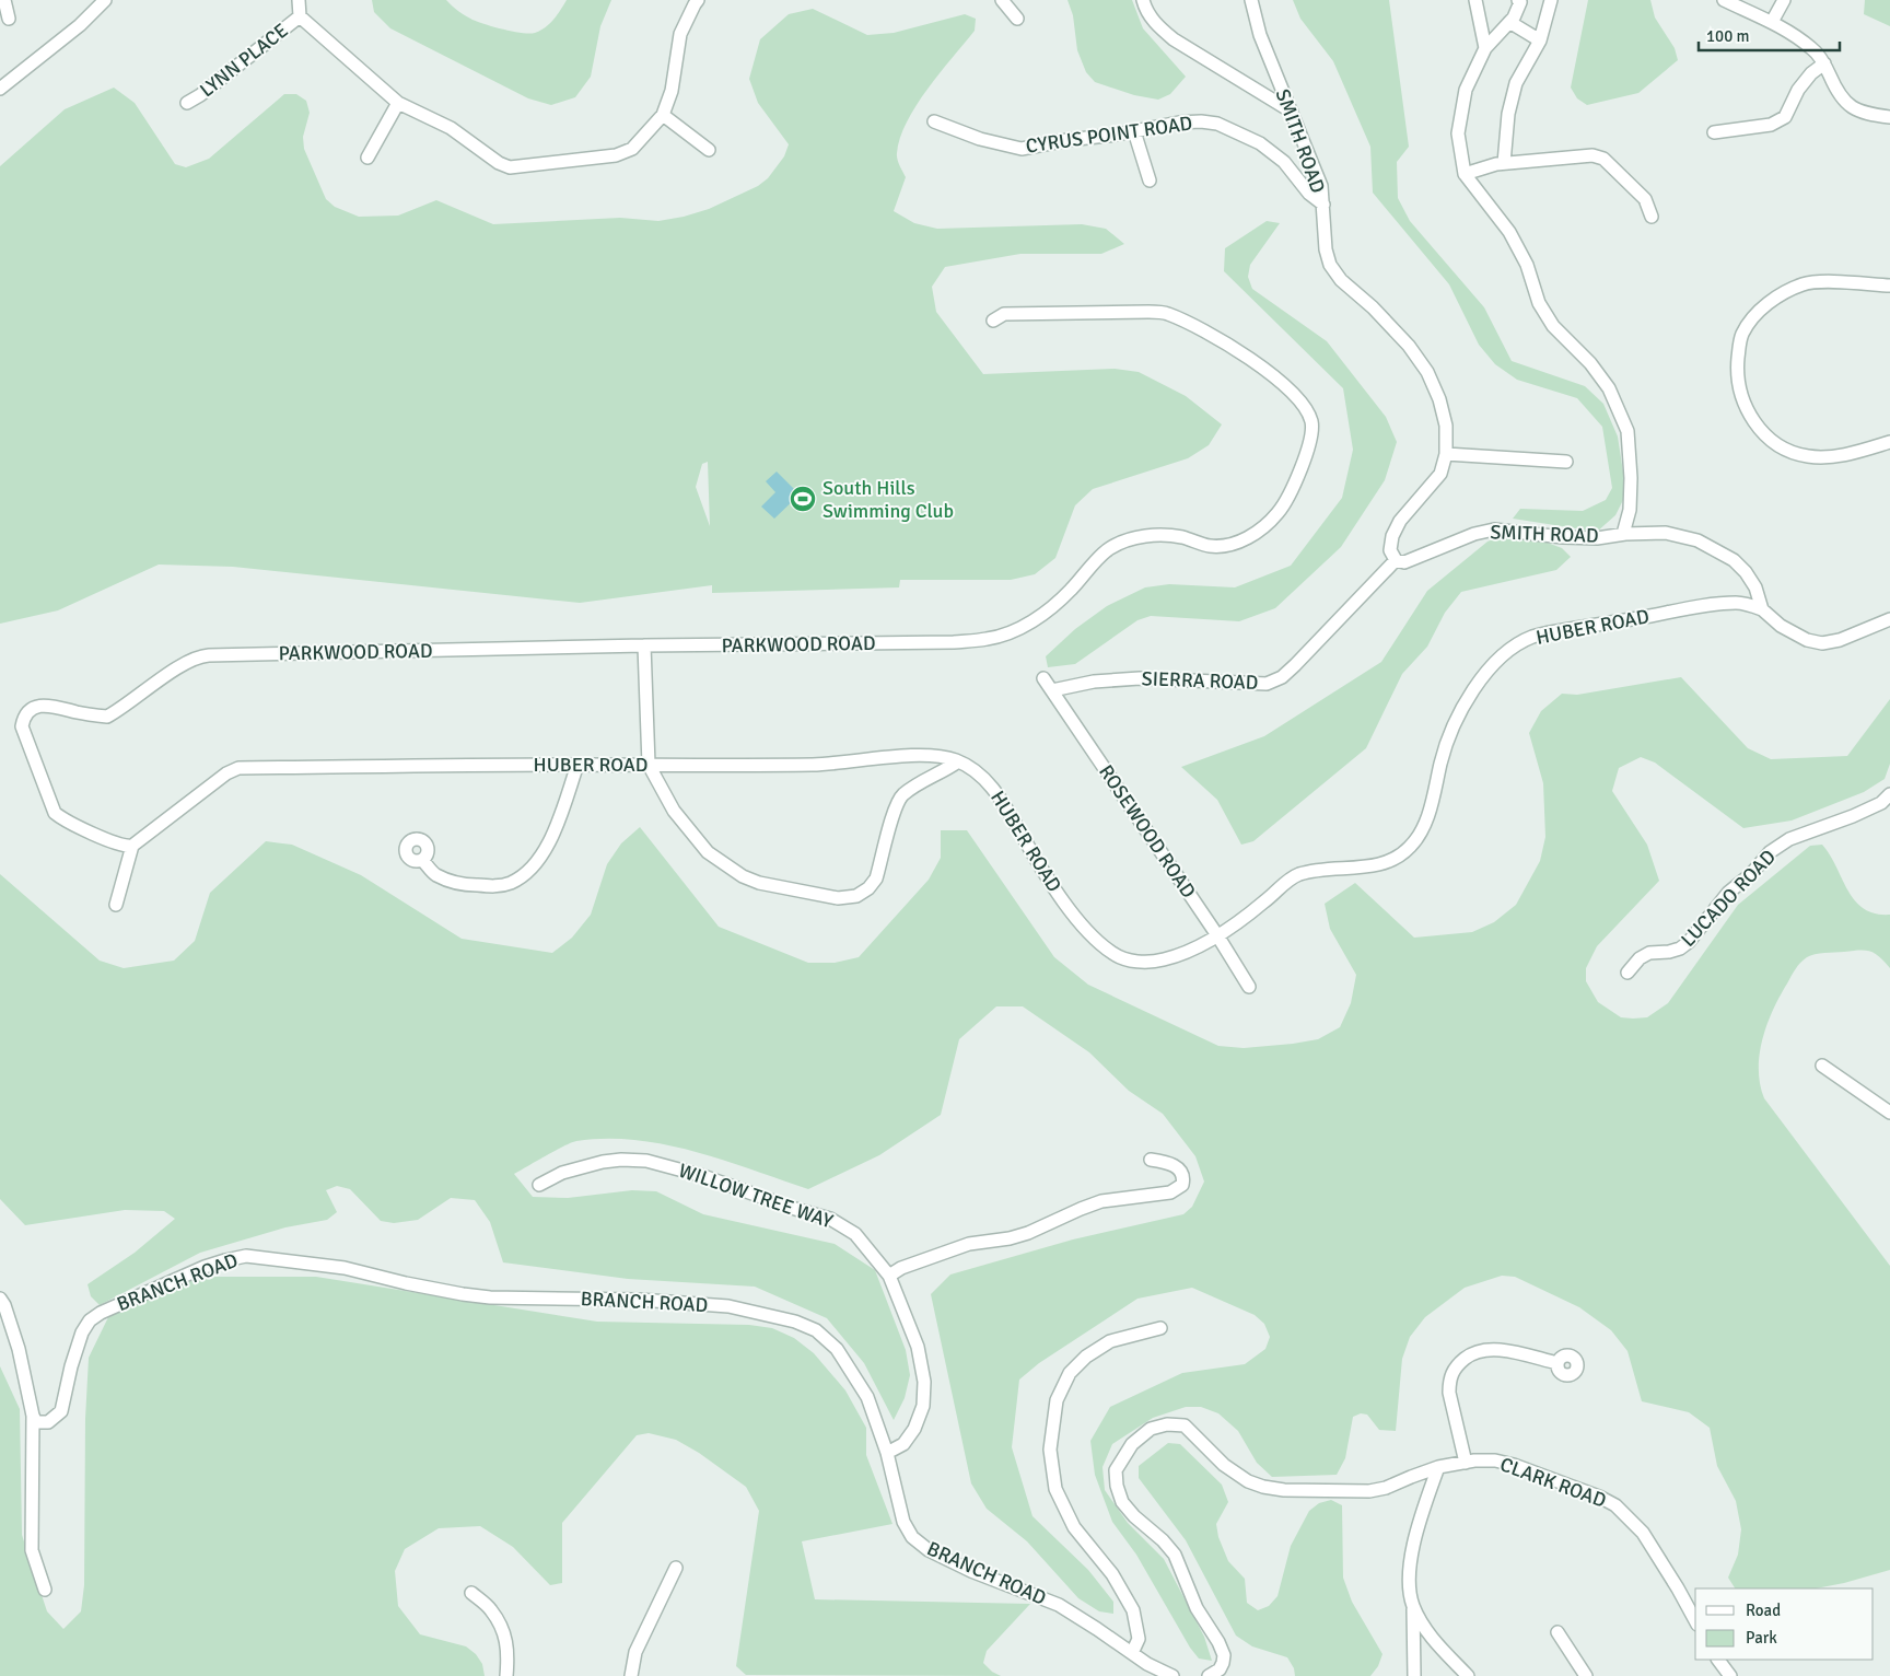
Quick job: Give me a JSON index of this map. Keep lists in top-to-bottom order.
{
  "streets": {
    "street": [
      "LYNN PLACE",
      "CYRUS POINT ROAD",
      "SMITH ROAD",
      "HUBER ROAD",
      "PARKWOOD ROAD",
      "SIERRA ROAD",
      "ROSEWOOD ROAD",
      "LUCADO ROAD",
      "WILLOW TREE WAY",
      "BRANCH ROAD",
      "CLARK ROAD"
    ]
  },
  "crossings": [
    ["CYRUS POINT ROAD", "SMITH ROAD"],
    ["SMITH ROAD", "HUBER ROAD"],
    ["SMITH ROAD", "SIERRA ROAD"],
    ["HUBER ROAD", "PARKWOOD ROAD"],
    ["HUBER ROAD", "ROSEWOOD ROAD"],
    ["SIERRA ROAD", "ROSEWOOD ROAD"],
    ["WILLOW TREE WAY", "BRANCH ROAD"]
  ],
  "places": {
    "sports": ["South Hills Swimming Club"]
  },
  "legend": ["Road", "Park"],
  "scale_bar": "100 m"
}
